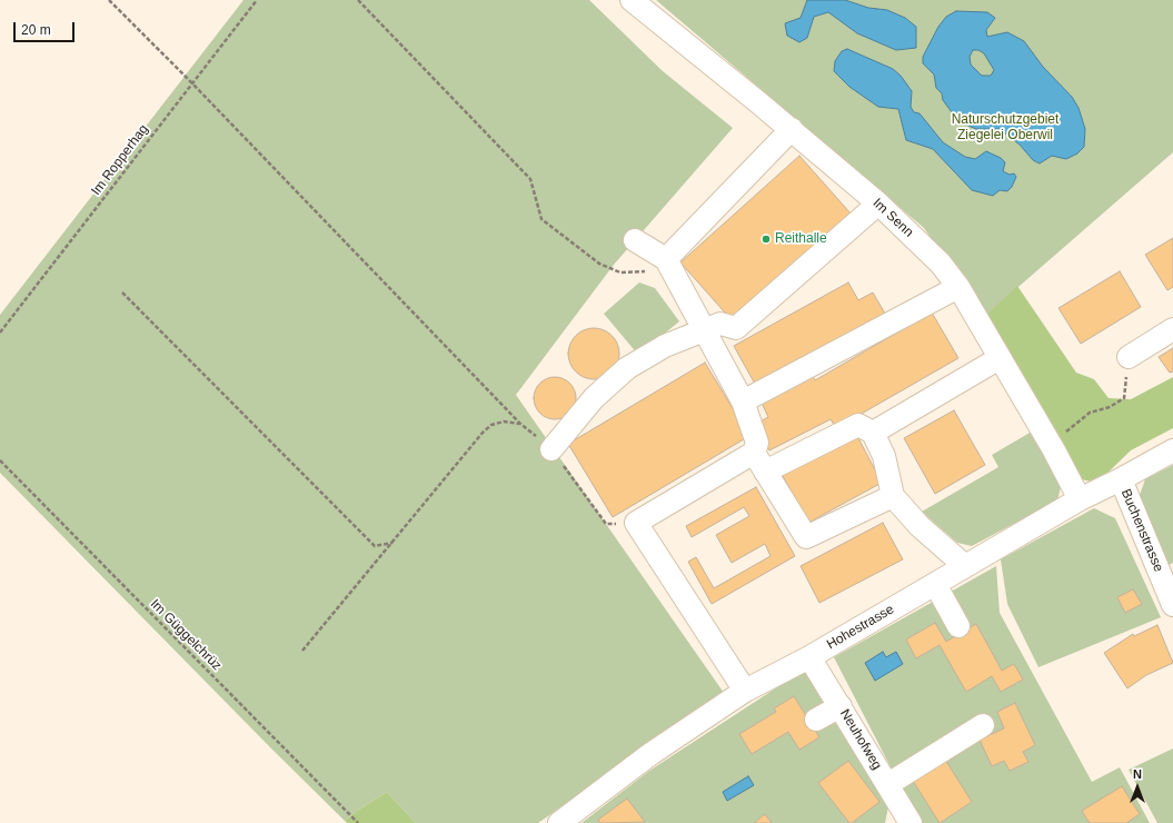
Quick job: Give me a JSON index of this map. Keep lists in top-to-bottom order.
{
  "streets": {
    "street": [
      "Im Senn",
      "Buchenstrasse",
      "Hohestrasse",
      "Neuhofweg"
    ],
    "path": ["Im Ropperhag", "Im Güggelchrüz"]
  },
  "crossings": [
    ["Im Senn", "Hohestrasse"],
    ["Buchenstrasse", "Hohestrasse"],
    ["Hohestrasse", "Neuhofweg"]
  ],
  "parks": ["Naturschutzgebiet Ziegelei Oberwil"],
  "places": ["Reithalle"],
  "scale_bar": "20 m",
  "north": "top"
}
